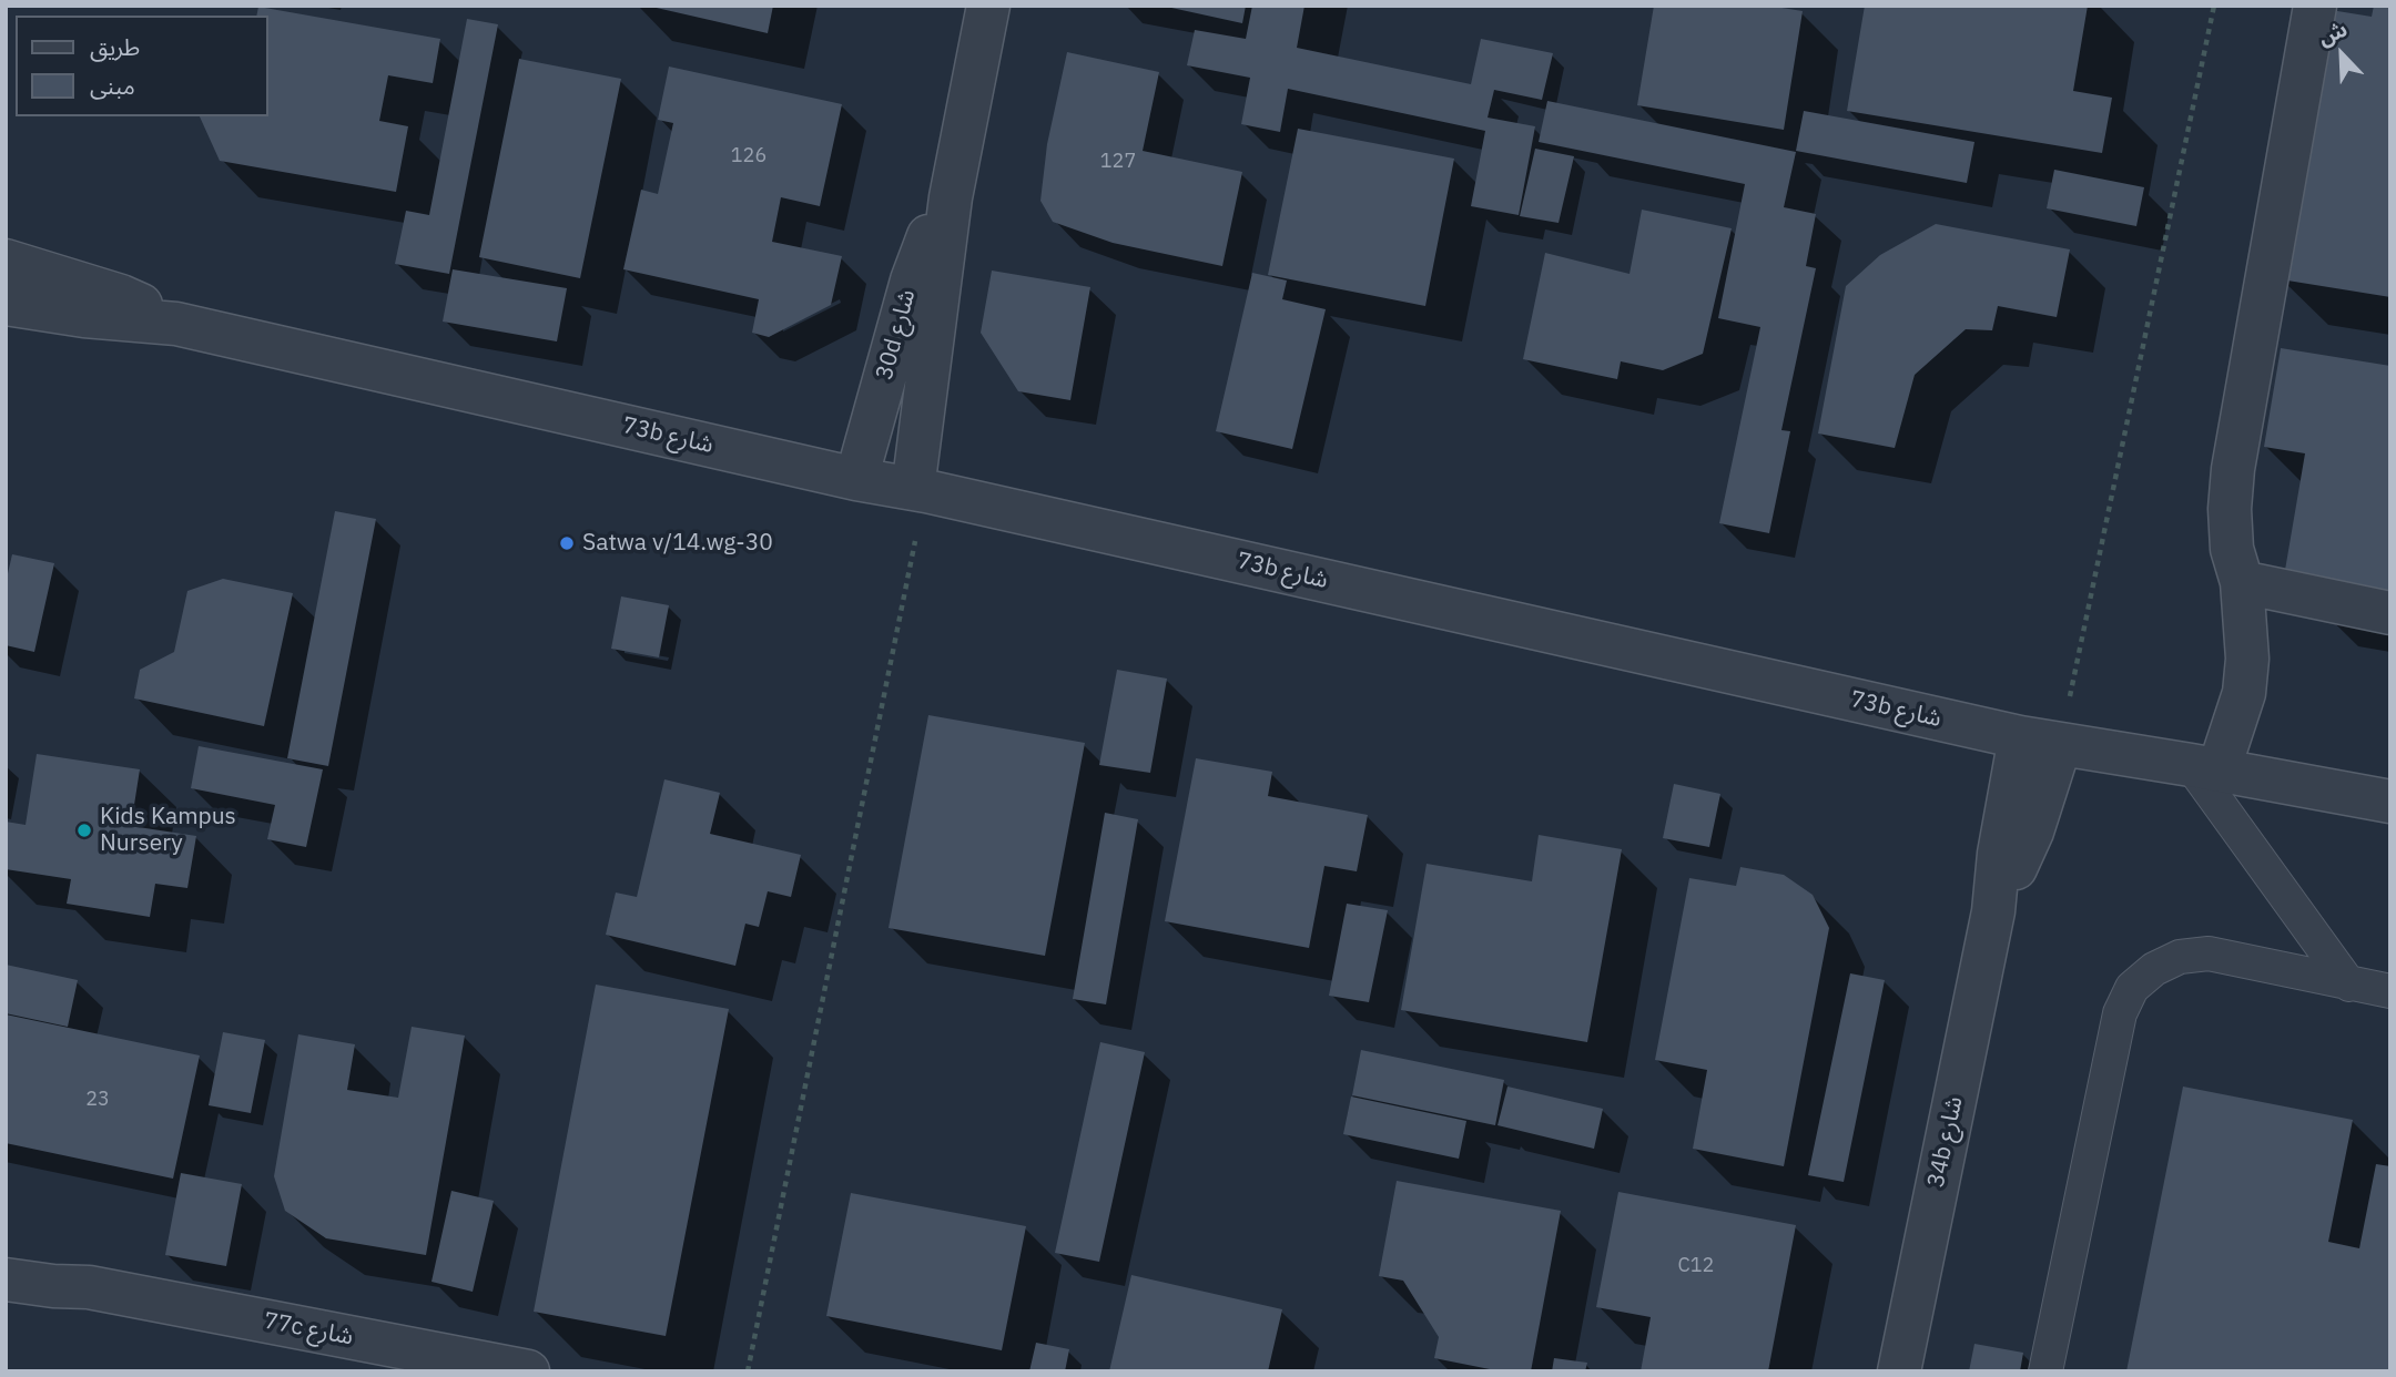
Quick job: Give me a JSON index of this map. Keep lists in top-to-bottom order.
{
  "streets": {
    "street": [
      "30d شارع",
      "73b شارع",
      "34b شارع",
      "77c شارع"
    ]
  },
  "crossings": [
    ["30d شارع", "73b شارع"],
    ["73b شارع", "34b شارع"]
  ],
  "places": ["Satwa v/14.wg-30", "Kids Kampus Nursery"],
  "house_numbers": [
    "126",
    "127",
    "23",
    "C12"
  ],
  "legend": ["طريق", "مبنى"],
  "north": "top left"
}
